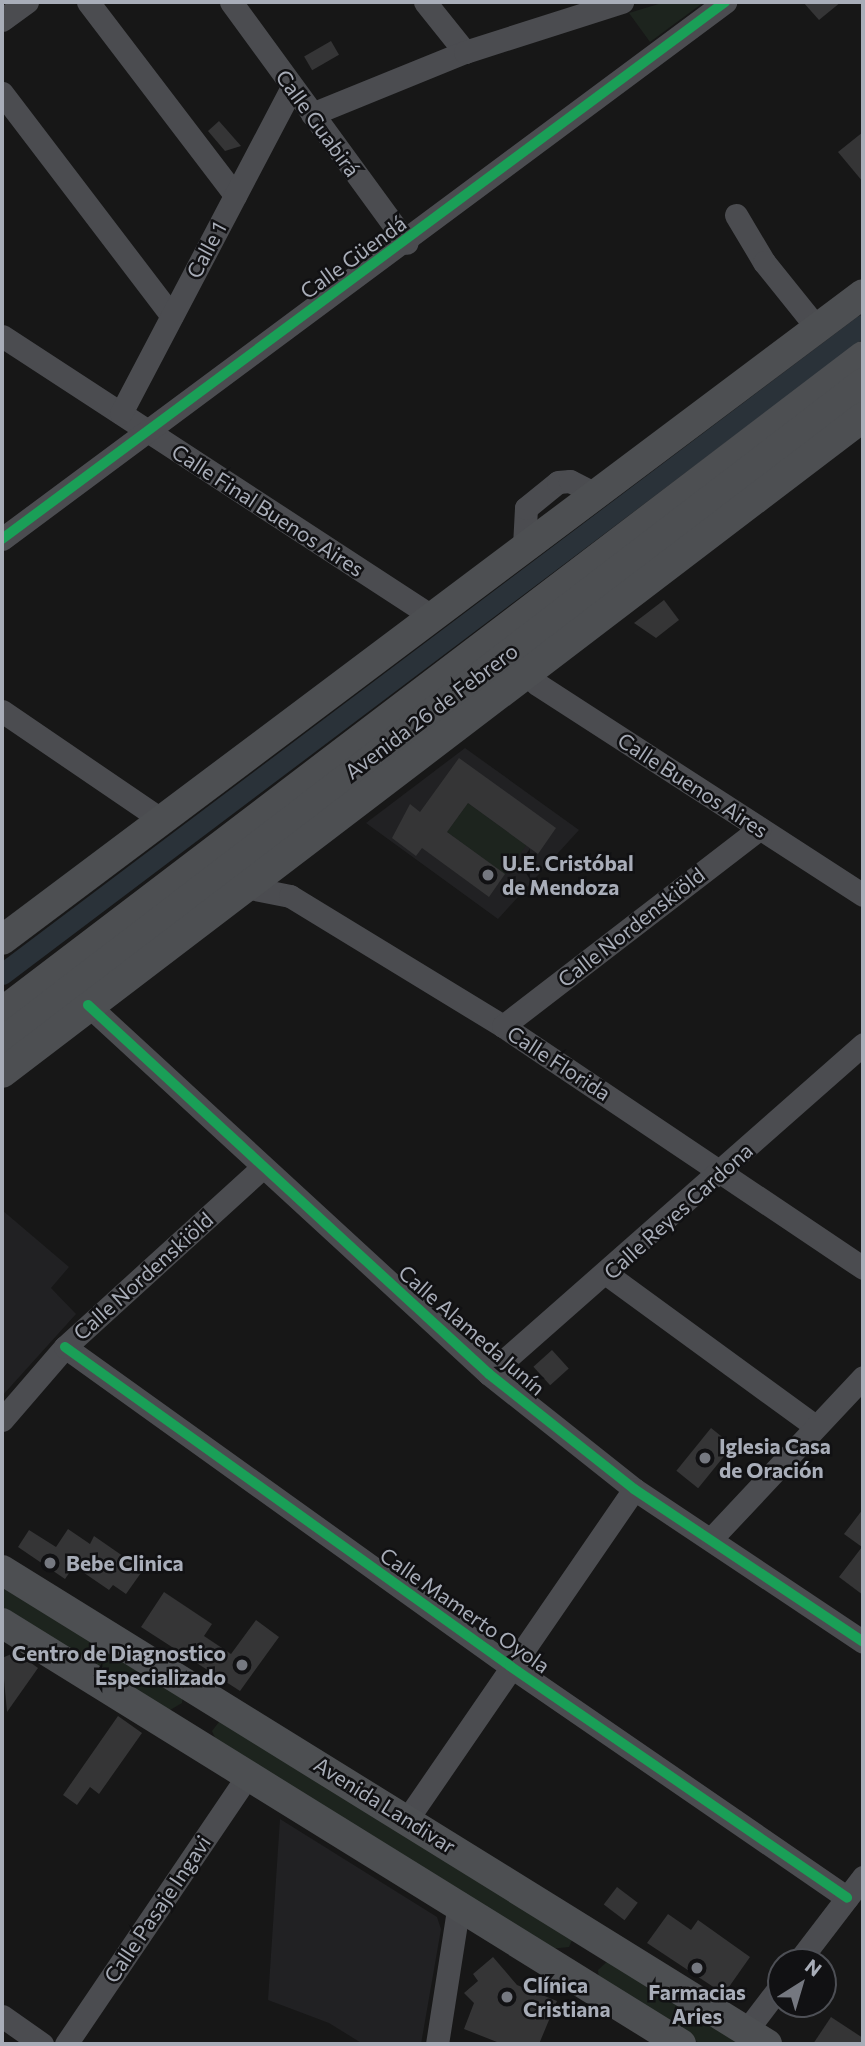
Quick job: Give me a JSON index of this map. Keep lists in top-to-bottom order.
{
  "streets": {
    "main road": ["Avenida 26 de Febrero", "Avenida Landivar"],
    "street": [
      "Calle Guabirá",
      "Calle 1",
      "Calle Güendá",
      "Calle Final Buenos Aires",
      "Calle Buenos Aires",
      "Calle Nordenskiöld",
      "Calle Florida",
      "Calle Reyes Cardona",
      "Calle Alameda Junín",
      "Calle Mamerto Oyola",
      "Calle Pasaje Ingavi"
    ]
  },
  "crossings": [
    ["Calle Guabirá", "Calle 1"],
    ["Calle Guabirá", "Calle Güendá"],
    ["Calle 1", "Calle Final Buenos Aires"],
    ["Calle Güendá", "Calle Final Buenos Aires"],
    ["Avenida 26 de Febrero", "Calle Buenos Aires"],
    ["Avenida 26 de Febrero", "Calle Florida"],
    ["Avenida 26 de Febrero", "Calle Alameda Junín"],
    ["Calle Buenos Aires", "Calle Nordenskiöld"],
    ["Calle Nordenskiöld", "Calle Florida"],
    ["Calle Nordenskiöld", "Calle Alameda Junín"],
    ["Calle Nordenskiöld", "Calle Mamerto Oyola"],
    ["Calle Florida", "Calle Reyes Cardona"],
    ["Calle Reyes Cardona", "Calle Alameda Junín"]
  ],
  "places": [
    "U.E. Cristóbal de Mendoza",
    "Iglesia Casa de Oración",
    "Bebe Clinica",
    "Centro de Diagnostico Especializado",
    "Farmacias Aries",
    "Clínica Cristiana"
  ],
  "north": "top right"
}
